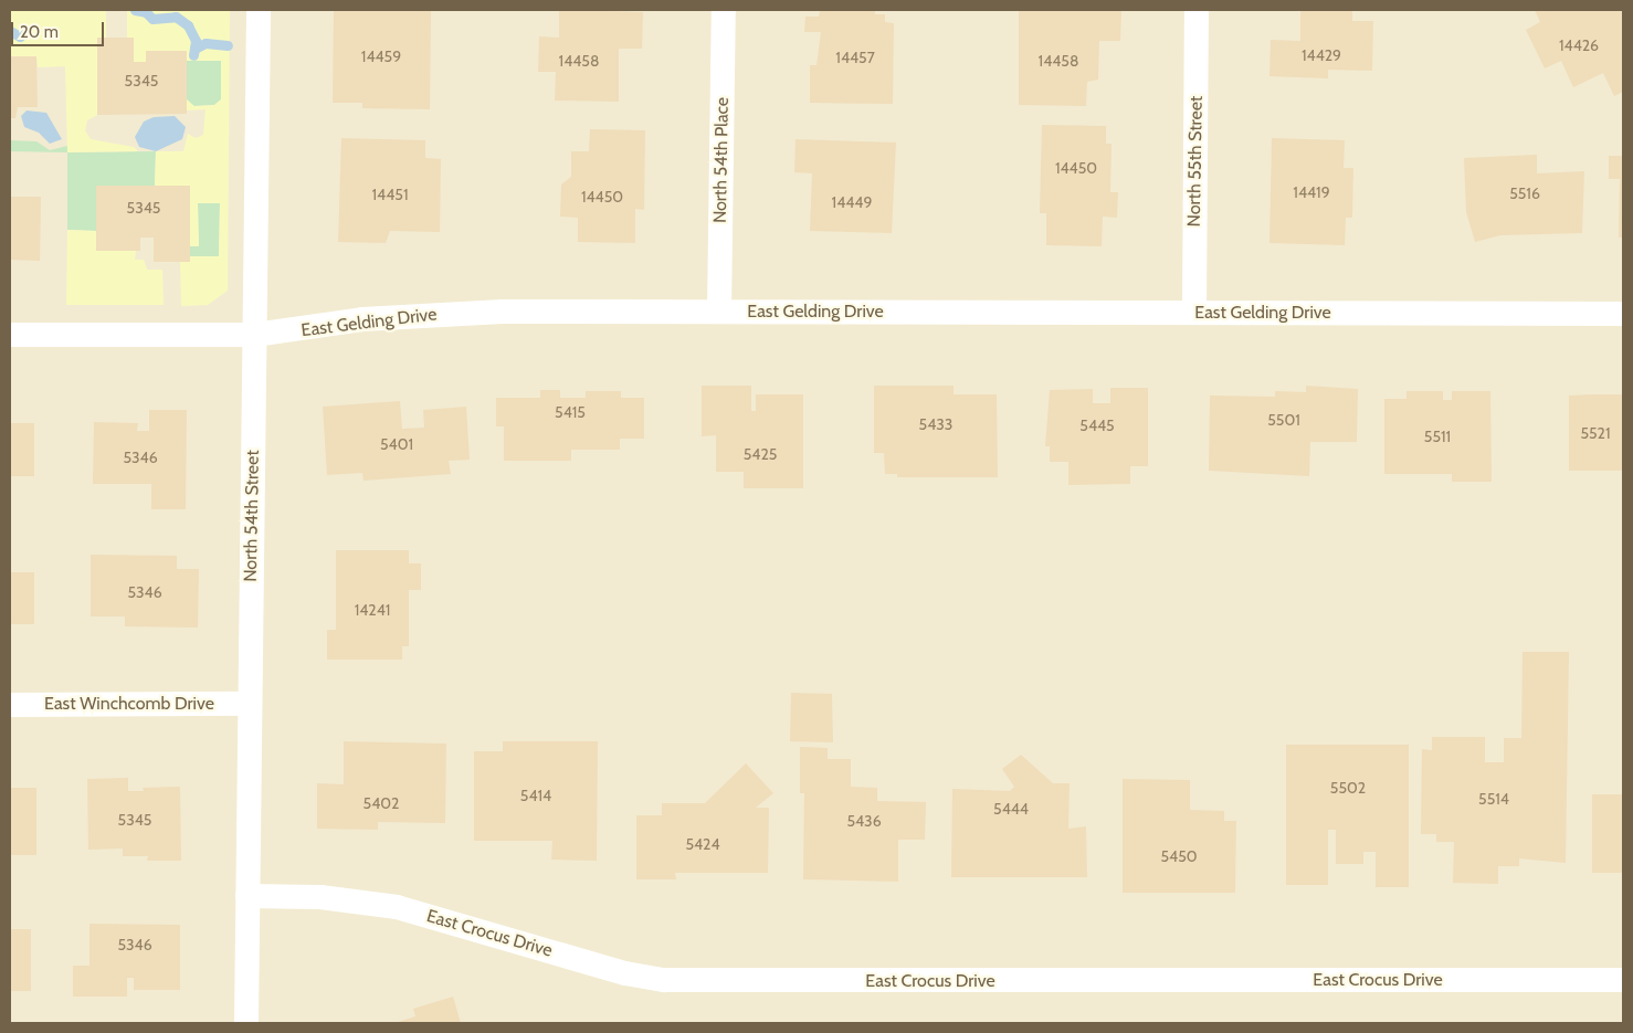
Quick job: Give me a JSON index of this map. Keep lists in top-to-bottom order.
{
  "streets": {
    "street": [
      "North 54th Place",
      "North 55th Street",
      "East Gelding Drive",
      "North 54th Street",
      "East Winchcomb Drive",
      "East Crocus Drive"
    ]
  },
  "crossings": [
    ["North 54th Place", "East Gelding Drive"],
    ["North 55th Street", "East Gelding Drive"],
    ["East Gelding Drive", "North 54th Street"],
    ["North 54th Street", "East Winchcomb Drive"],
    ["North 54th Street", "East Crocus Drive"]
  ],
  "house_numbers": [
    "14426",
    "14429",
    "14459",
    "14457",
    "14458",
    "14458",
    "5345",
    "14450",
    "14419",
    "5516",
    "14451",
    "14450",
    "14449",
    "5345",
    "5415",
    "5501",
    "5433",
    "5445",
    "5521",
    "5511",
    "5401",
    "5425",
    "5346",
    "5346",
    "14241",
    "5502",
    "5414",
    "5514",
    "5402",
    "5444",
    "5345",
    "5436",
    "5424",
    "5450",
    "5346"
  ],
  "scale_bar": "20 m"
}
